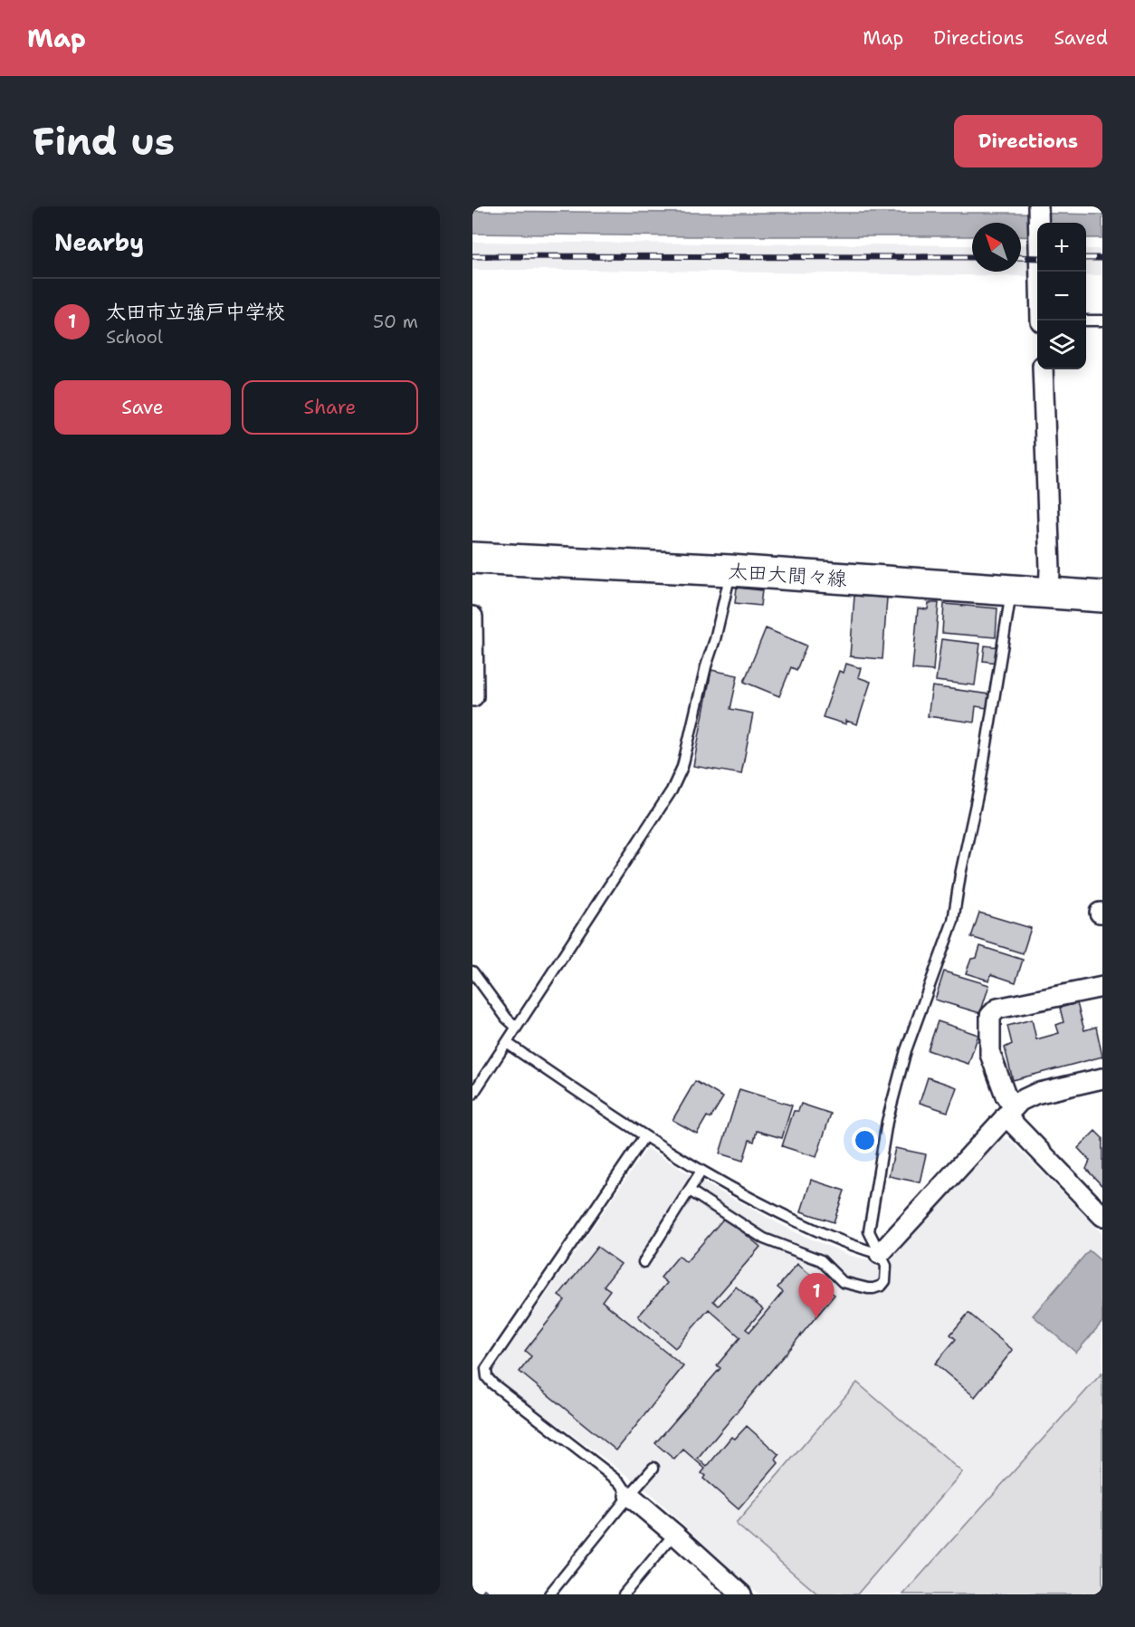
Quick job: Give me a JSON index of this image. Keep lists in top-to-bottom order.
{
  "streets": {
    "main road": ["太田大間々線"]
  },
  "north": "top left",
  "page": {
    "header": "Map",
    "nav": ["Map", "Directions", "Saved"],
    "buttons": [
      "Directions",
      ["Save", "Share"]
    ],
    "title": "Find us",
    "heading": "Nearby",
    "map_buttons": ["+", "−"],
    "list": [
      {
        "mark": "1",
        "name": "太田市立強戸中学校",
        "note": "School",
        "value": "50 m"
      }
    ],
    "pins": "1"
  }
}
